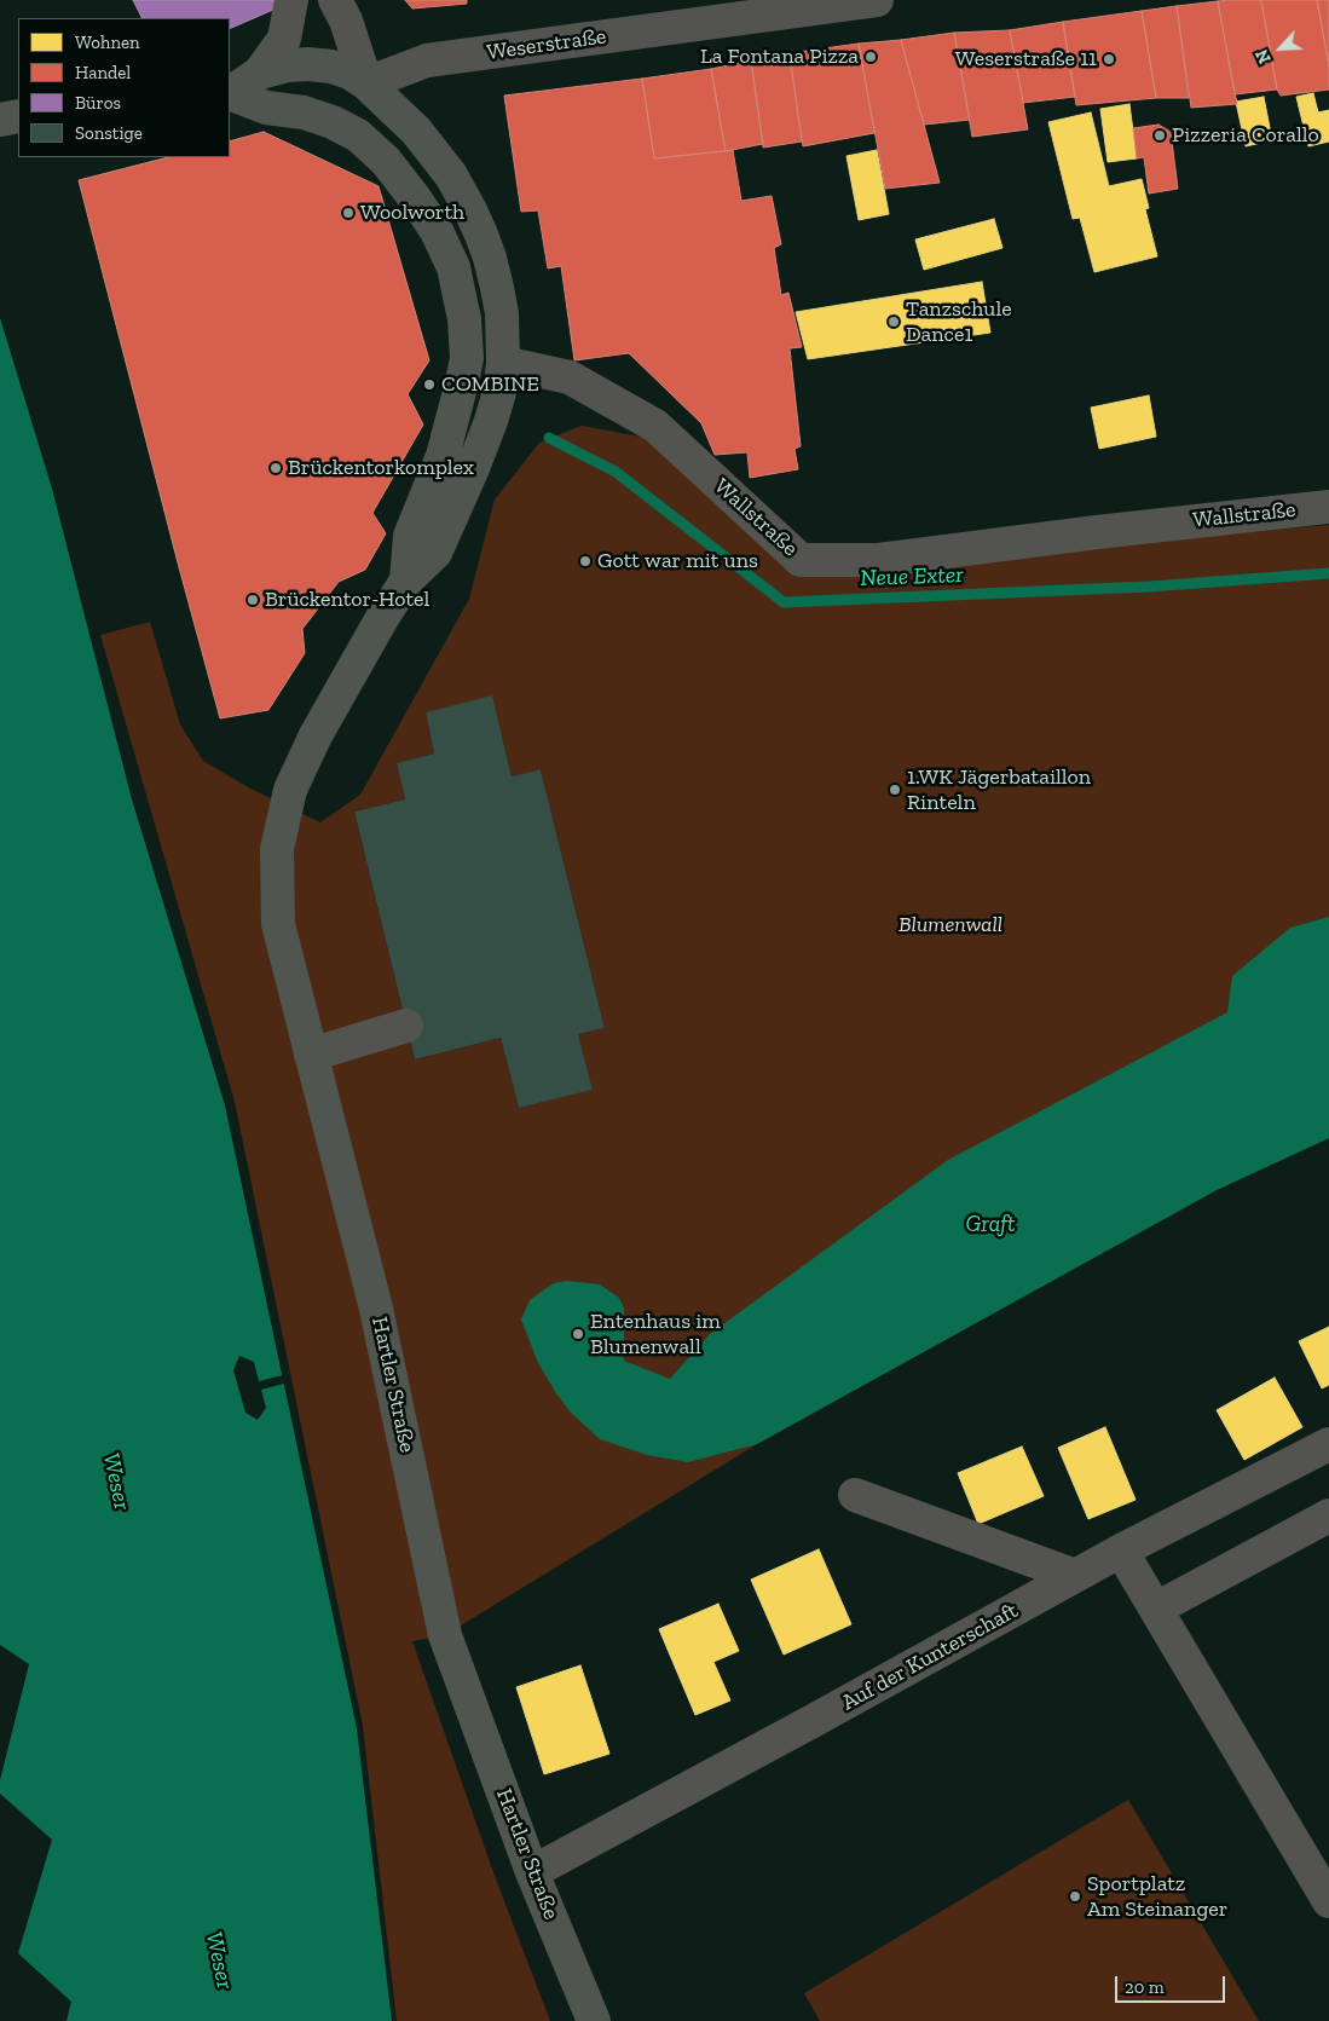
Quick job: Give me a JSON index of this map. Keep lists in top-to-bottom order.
{
  "streets": {
    "main road": ["Hartler Straße"],
    "street": ["Weserstraße", "Wallstraße", "Auf der Kunterschaft"]
  },
  "crossings": [
    ["Hartler Straße", "Auf der Kunterschaft"]
  ],
  "water": ["Neue Exter", "Graft", "Weser"],
  "parks": ["Blumenwall"],
  "places": [
    "La Fontana Pizza",
    "Weserstraße 11",
    "Pizzeria Corallo",
    "Woolworth",
    "Tanzschule Dance1",
    "COMBINE",
    "Brückentorkomplex",
    "Gott war mit uns",
    "Brückentor-Hotel",
    "1.WK Jägerbataillon Rinteln",
    "Entenhaus im Blumenwall",
    "Sportplatz Am Steinanger"
  ],
  "legend": [
    "Wohnen",
    "Handel",
    "Büros",
    "Sonstige"
  ],
  "scale_bar": "20 m",
  "north": "bottom left"
}
